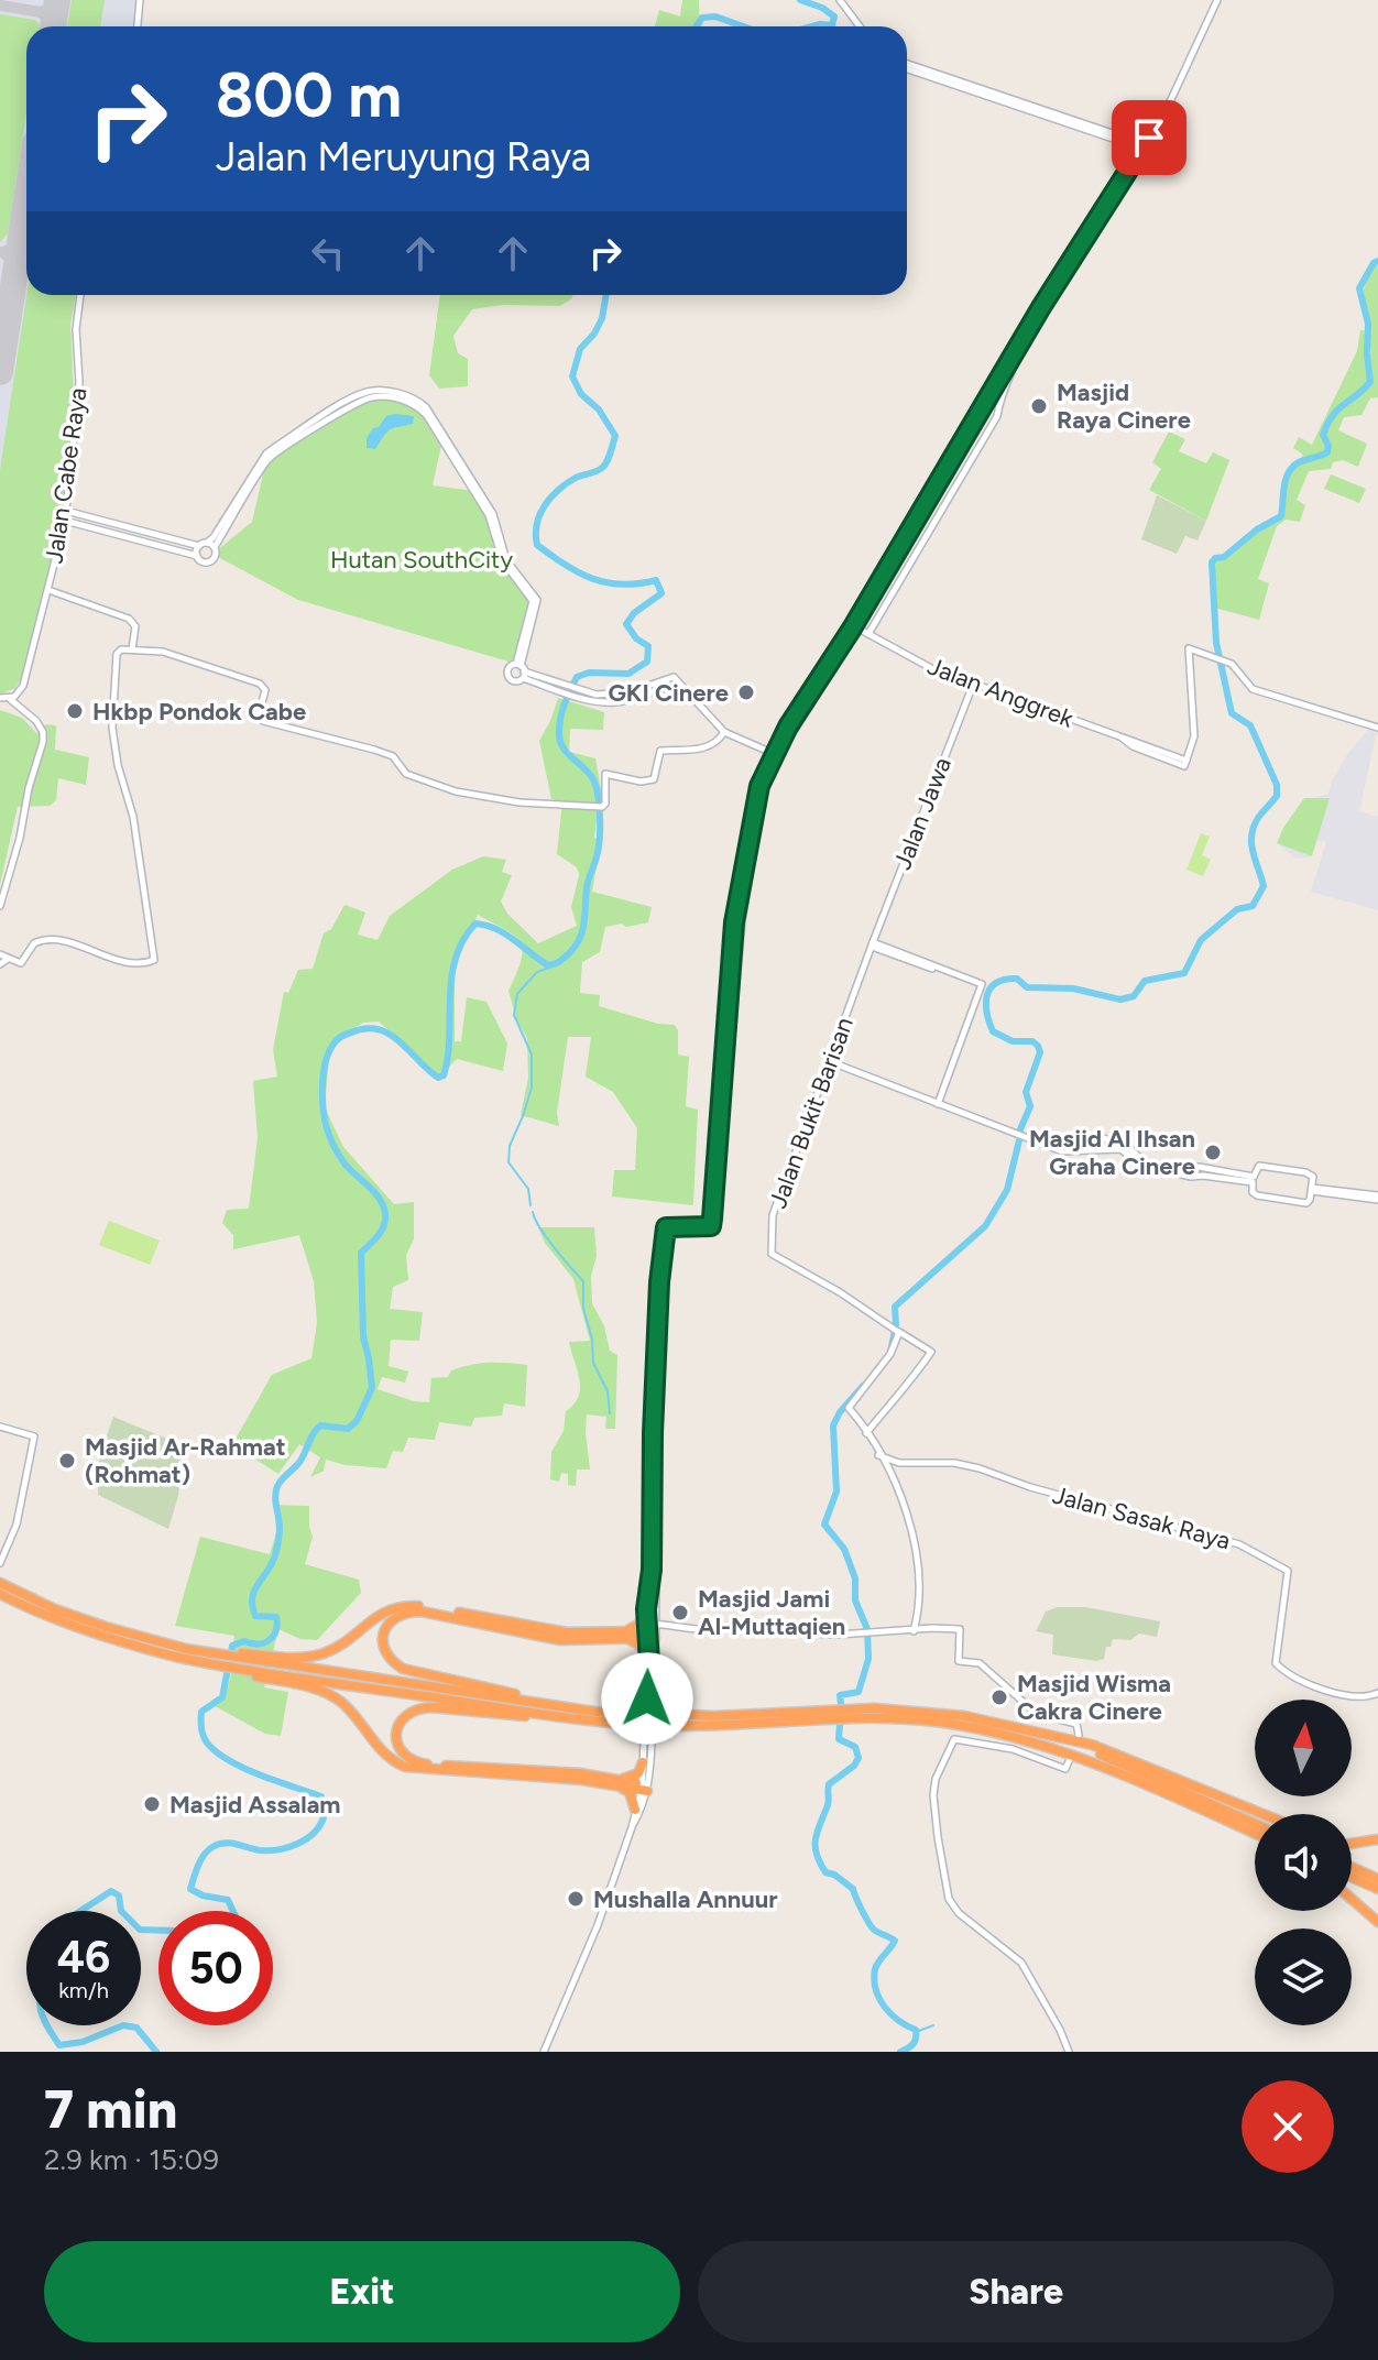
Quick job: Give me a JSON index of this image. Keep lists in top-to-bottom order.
{
  "streets": {
    "street": [
      "Jalan Cabe Raya",
      "Jalan Anggrek",
      "Jalan Jawa",
      "Jalan Bukit Barisan",
      "Jalan Sasak Raya"
    ]
  },
  "crossings": [
    ["Jalan Anggrek", "Jalan Jawa"],
    ["Jalan Jawa", "Jalan Bukit Barisan"]
  ],
  "parks": ["Hutan SouthCity"],
  "places": [
    "Masjid Raya Cinere",
    "GKI Cinere",
    "Hkbp Pondok Cabe",
    "Masjid Al Ihsan Graha Cinere",
    "Masjid Ar-Rahmat (Rohmat)",
    "Masjid Jami Al-Muttaqien",
    "Masjid Wisma Cakra Cinere",
    "Masjid Assalam",
    "Mushalla Annuur"
  ],
  "north": "top",
  "page": {
    "turn": ["800 m", "Jalan Meruyung Raya"],
    "speed": "46 km/h",
    "limit": "50",
    "heading": ["7 min", "2.9 km · 15:09"],
    "buttons": ["Exit", "Share"]
  }
}
